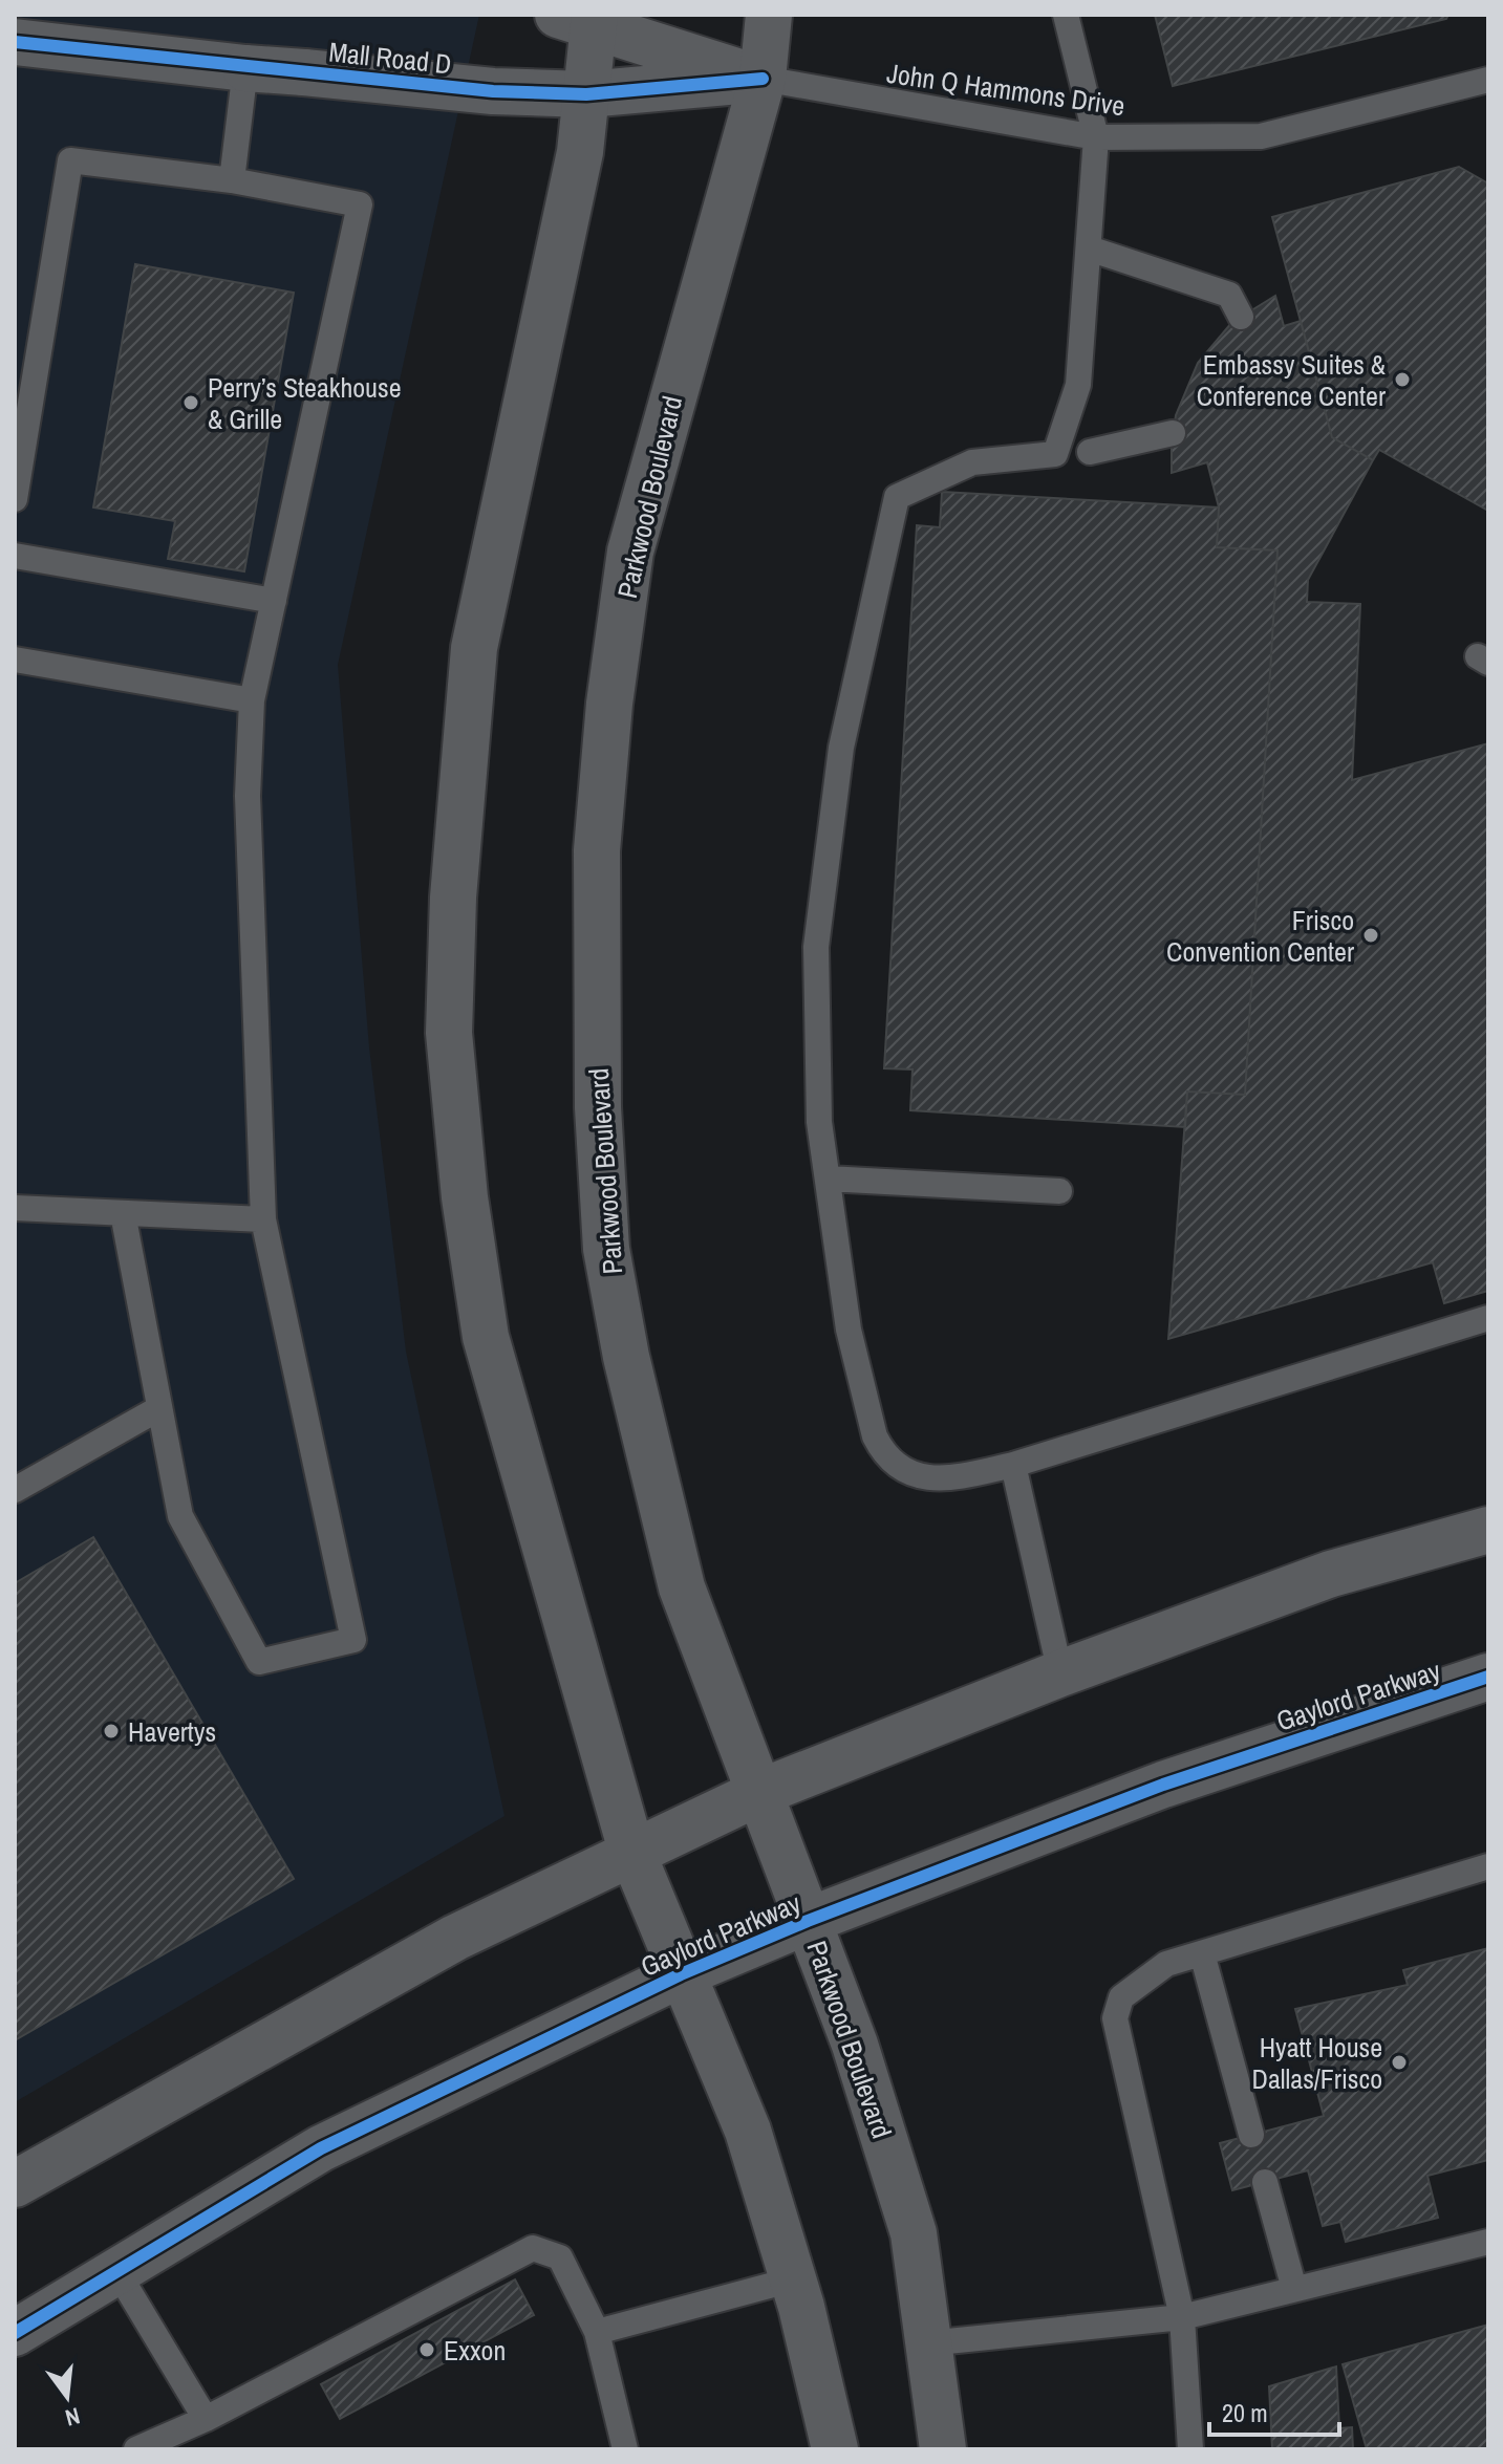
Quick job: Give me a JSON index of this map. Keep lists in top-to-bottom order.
{
  "streets": {
    "main road": ["Mall Road D", "Parkwood Boulevard", "Gaylord Parkway"],
    "lane": ["John Q Hammons Drive"]
  },
  "crossings": [
    ["Mall Road D", "John Q Hammons Drive"],
    ["Mall Road D", "Parkwood Boulevard"],
    ["John Q Hammons Drive", "Parkwood Boulevard"],
    ["Parkwood Boulevard", "Gaylord Parkway"]
  ],
  "places": [
    "Embassy Suites & Conference Center",
    "Perry’s Steakhouse & Grille",
    "Frisco Convention Center",
    "Havertys",
    "Hyatt House Dallas/Frisco",
    "Exxon"
  ],
  "scale_bar": "20 m",
  "north": "bottom"
}
